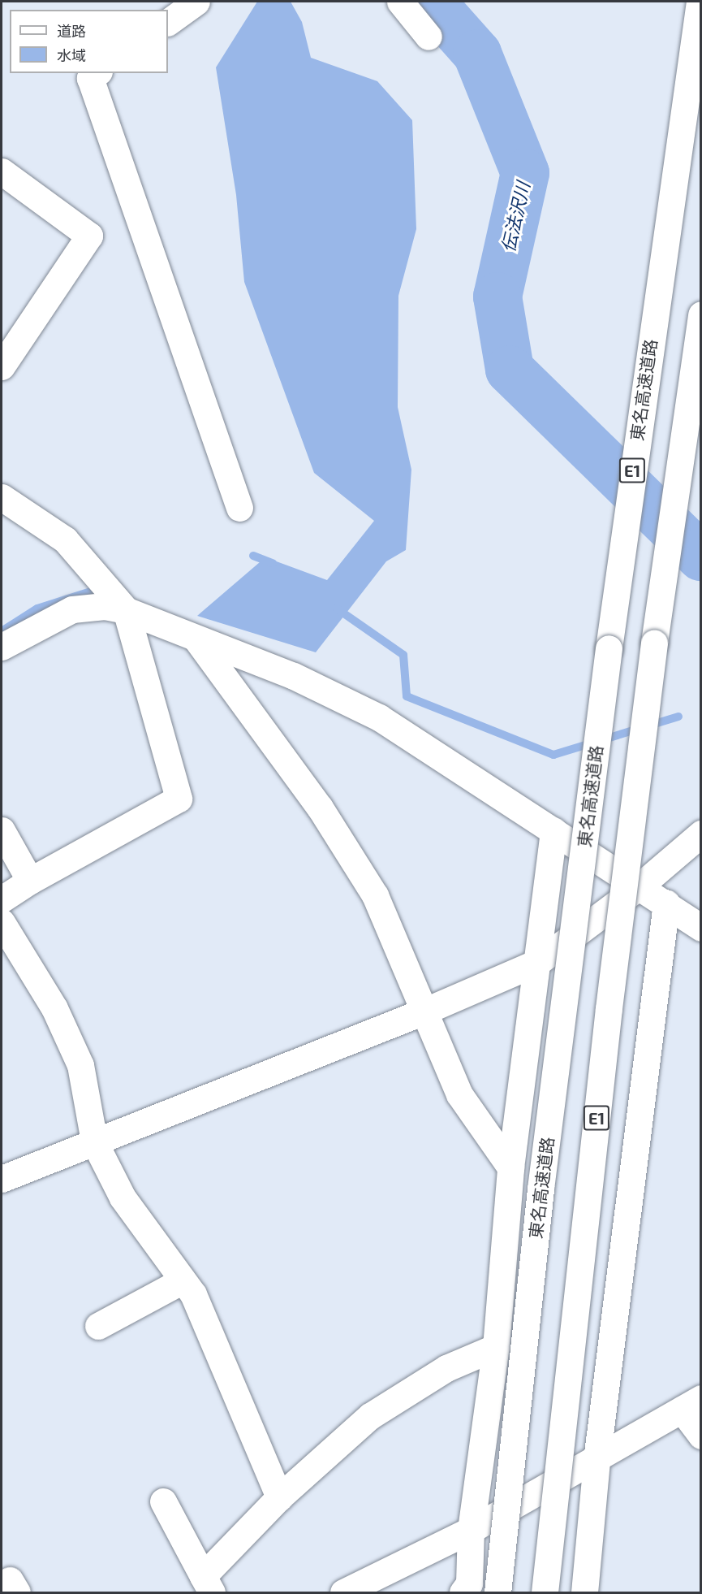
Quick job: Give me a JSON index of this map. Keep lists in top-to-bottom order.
{
  "streets": {
    "main road": ["東名高速道路", "E1"]
  },
  "water": ["伝法沢川"],
  "legend": ["道路", "水域"]
}
